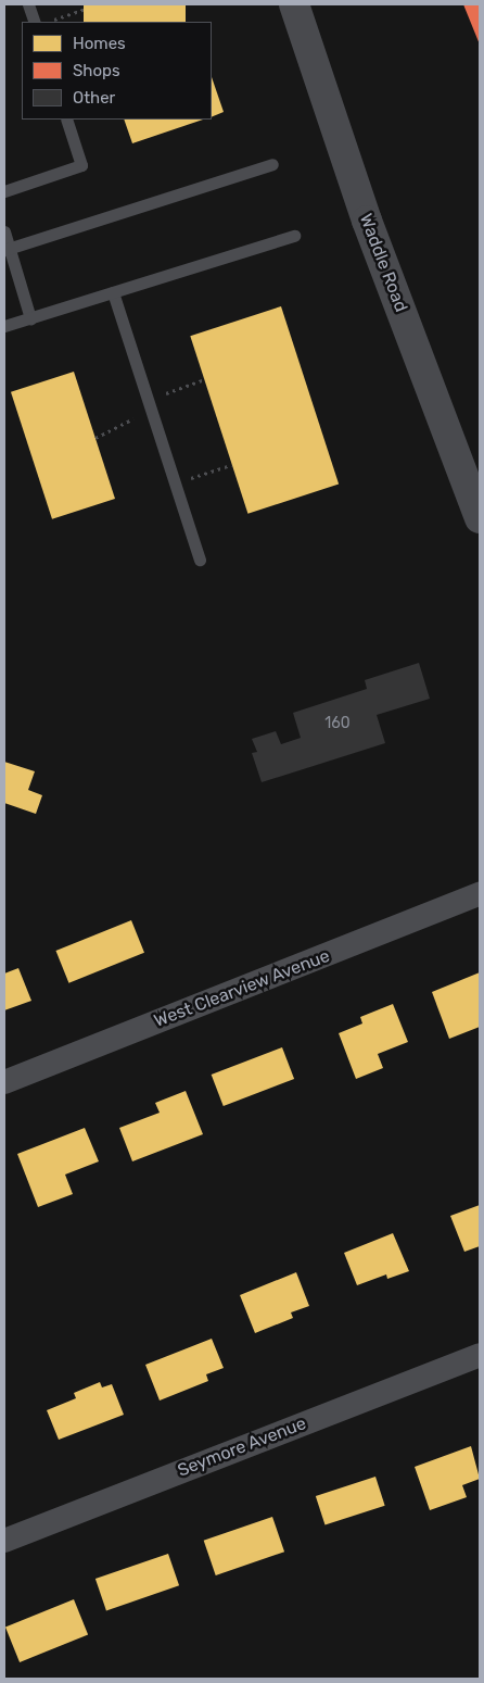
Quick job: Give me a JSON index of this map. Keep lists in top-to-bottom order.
{
  "streets": {
    "main road": ["Waddle Road"],
    "street": ["West Clearview Avenue", "Seymore Avenue"]
  },
  "house_numbers": ["160"],
  "legend": ["Homes", "Shops", "Other"]
}
